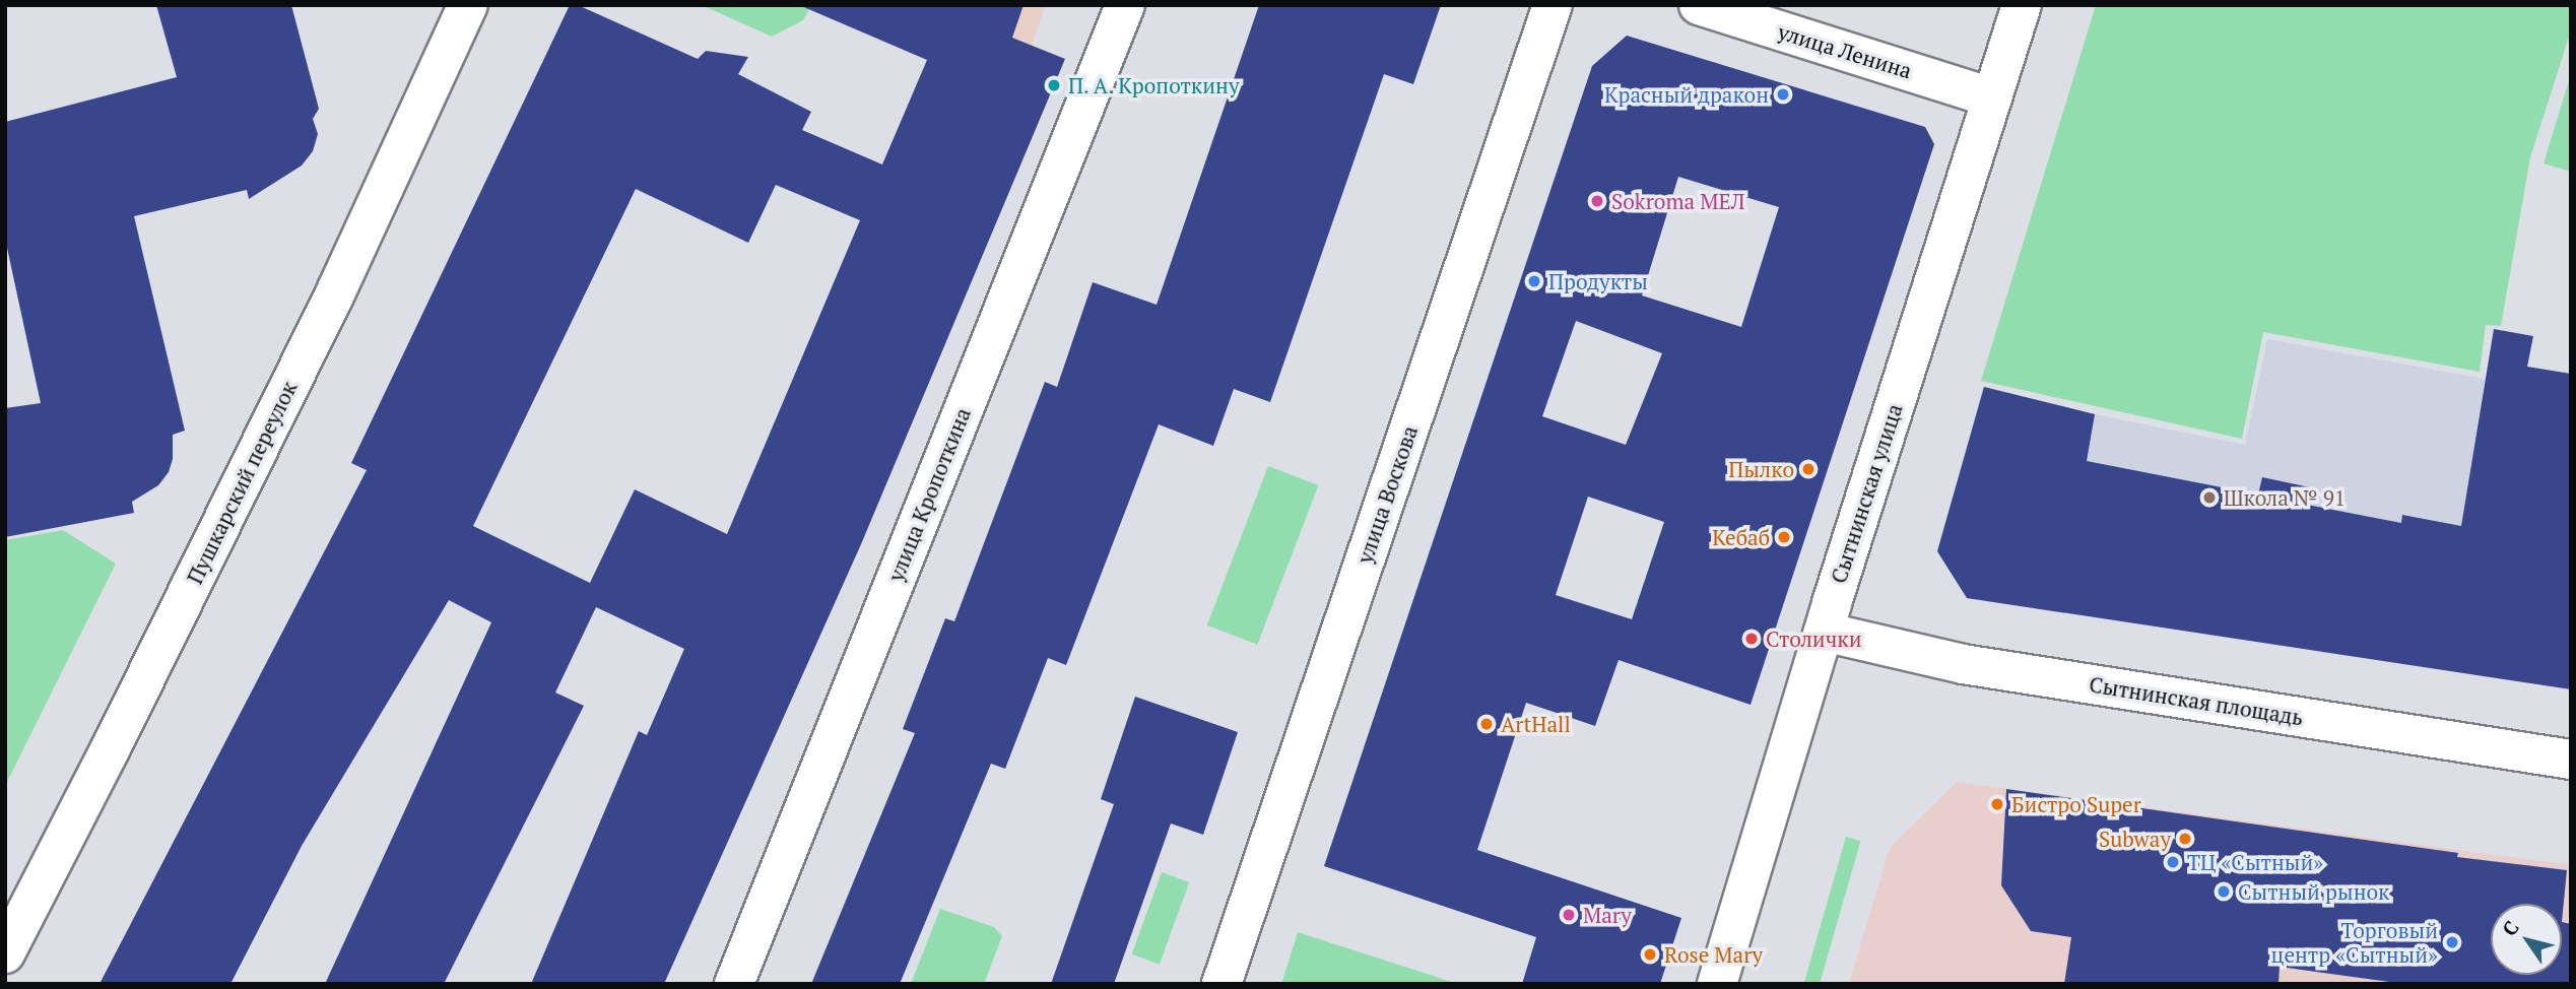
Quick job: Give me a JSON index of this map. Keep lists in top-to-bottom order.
{
  "streets": {
    "street": [
      "улица Ленина",
      "Пушкарский переулок",
      "Сытнинская улица",
      "улица Кропоткина",
      "улица Воскова",
      "Сытнинская площадь"
    ]
  },
  "crossings": [
    ["улица Ленина", "Сытнинская улица"],
    ["Сытнинская улица", "Сытнинская площадь"]
  ],
  "places": [
    "П. А. Кропоткину",
    "Красный дракон",
    "Sokroma МЕЛ",
    "Продукты",
    "Пылко",
    "Школа № 91",
    "Кебаб",
    "Столички",
    "ArtHall",
    "Бистро Super",
    "Subway",
    "ТЦ «Сытный»",
    "Сытный рынок",
    "Mary",
    "Торговый центр «Сытный»",
    "Rose Mary"
  ],
  "north": "top left"
}
